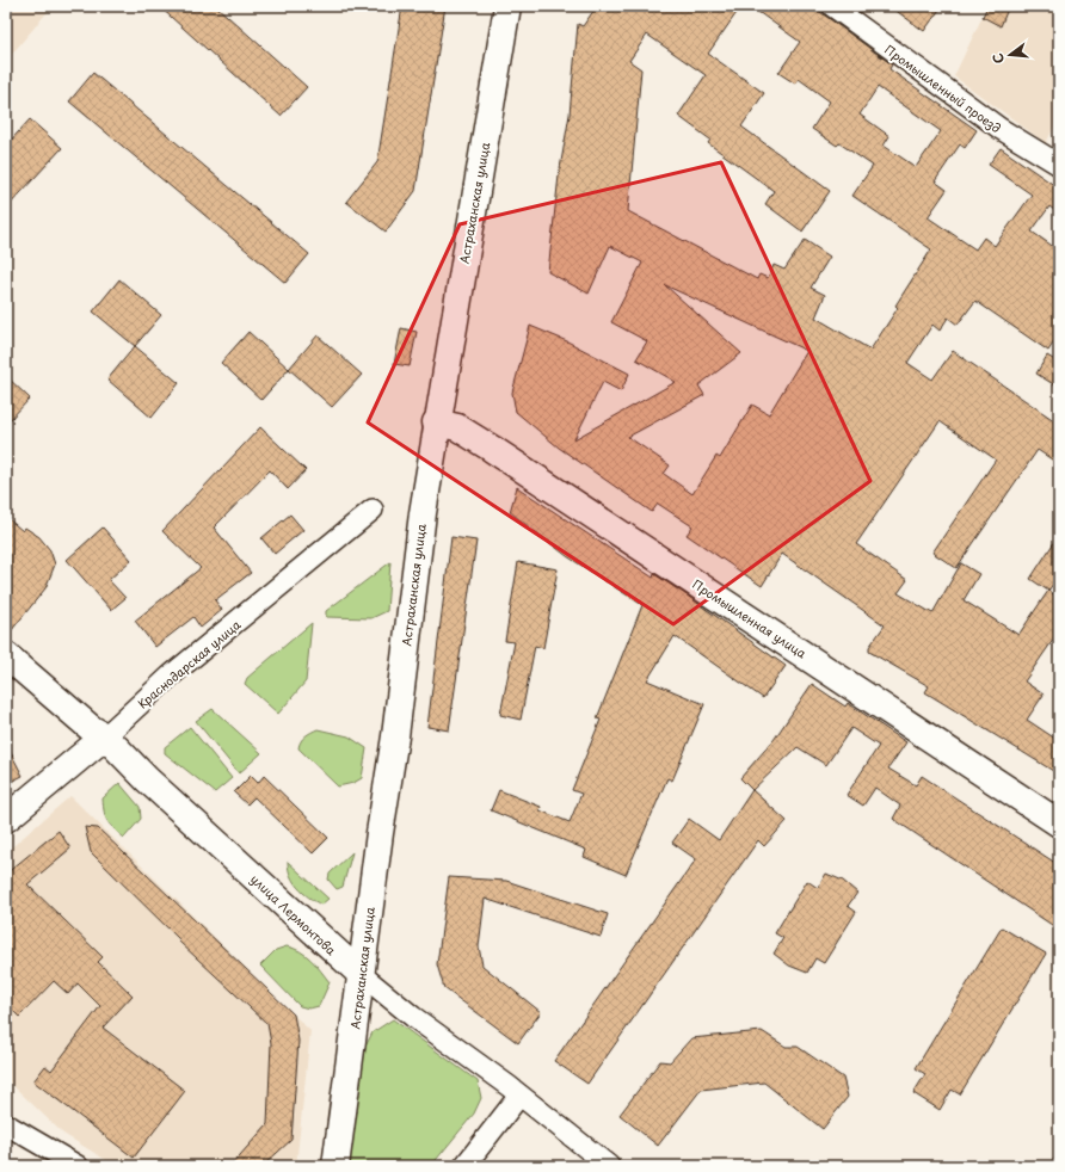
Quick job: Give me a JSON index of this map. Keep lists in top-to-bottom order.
{
  "streets": {
    "street": [
      "Промышленный проезд",
      "Астраханская улица",
      "Промышленная улица",
      "Краснодарская улица",
      "улица Лермонтова"
    ]
  },
  "crossings": [
    ["Астраханская улица", "Промышленная улица"],
    ["Астраханская улица", "улица Лермонтова"],
    ["Краснодарская улица", "улица Лермонтова"]
  ],
  "north": "left"
}
